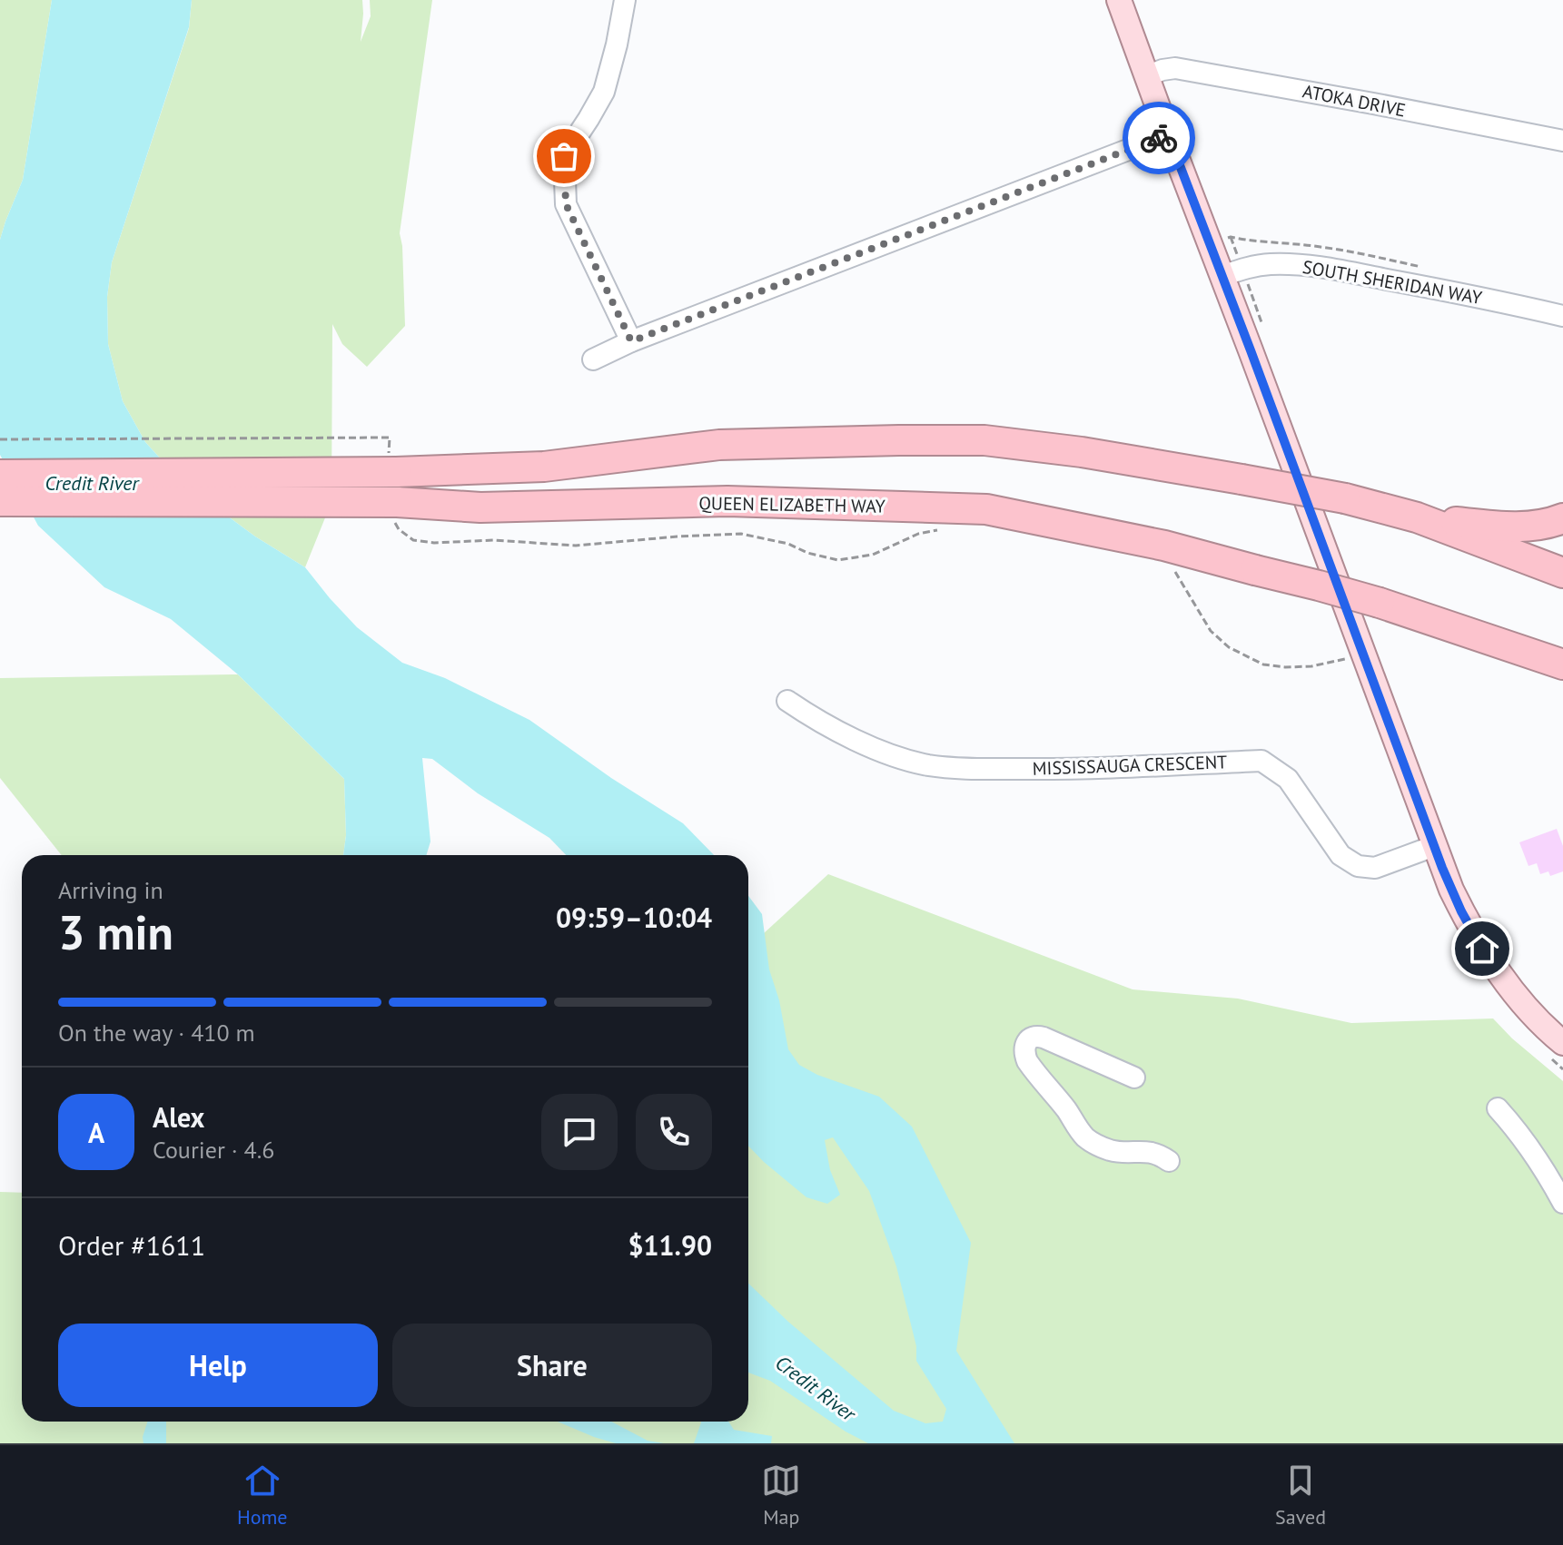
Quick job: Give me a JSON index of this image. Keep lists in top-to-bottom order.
{
  "streets": {
    "highway": ["QUEEN ELIZABETH WAY"],
    "street": ["ATOKA DRIVE", "SOUTH SHERIDAN WAY", "MISSISSAUGA CRESCENT"]
  },
  "water": ["Credit River"],
  "page": {
    "heading": ["3 min", "Arriving in", "09:59–10:04"],
    "panel": [
      "Alex",
      "Courier · 4.6",
      "Order #1611",
      "$11.90"
    ],
    "bar": "On the way · 410 m",
    "round": "A",
    "buttons": ["Help", "Share"],
    "tabs": ["Home", "Map", "Saved"]
  }
}
